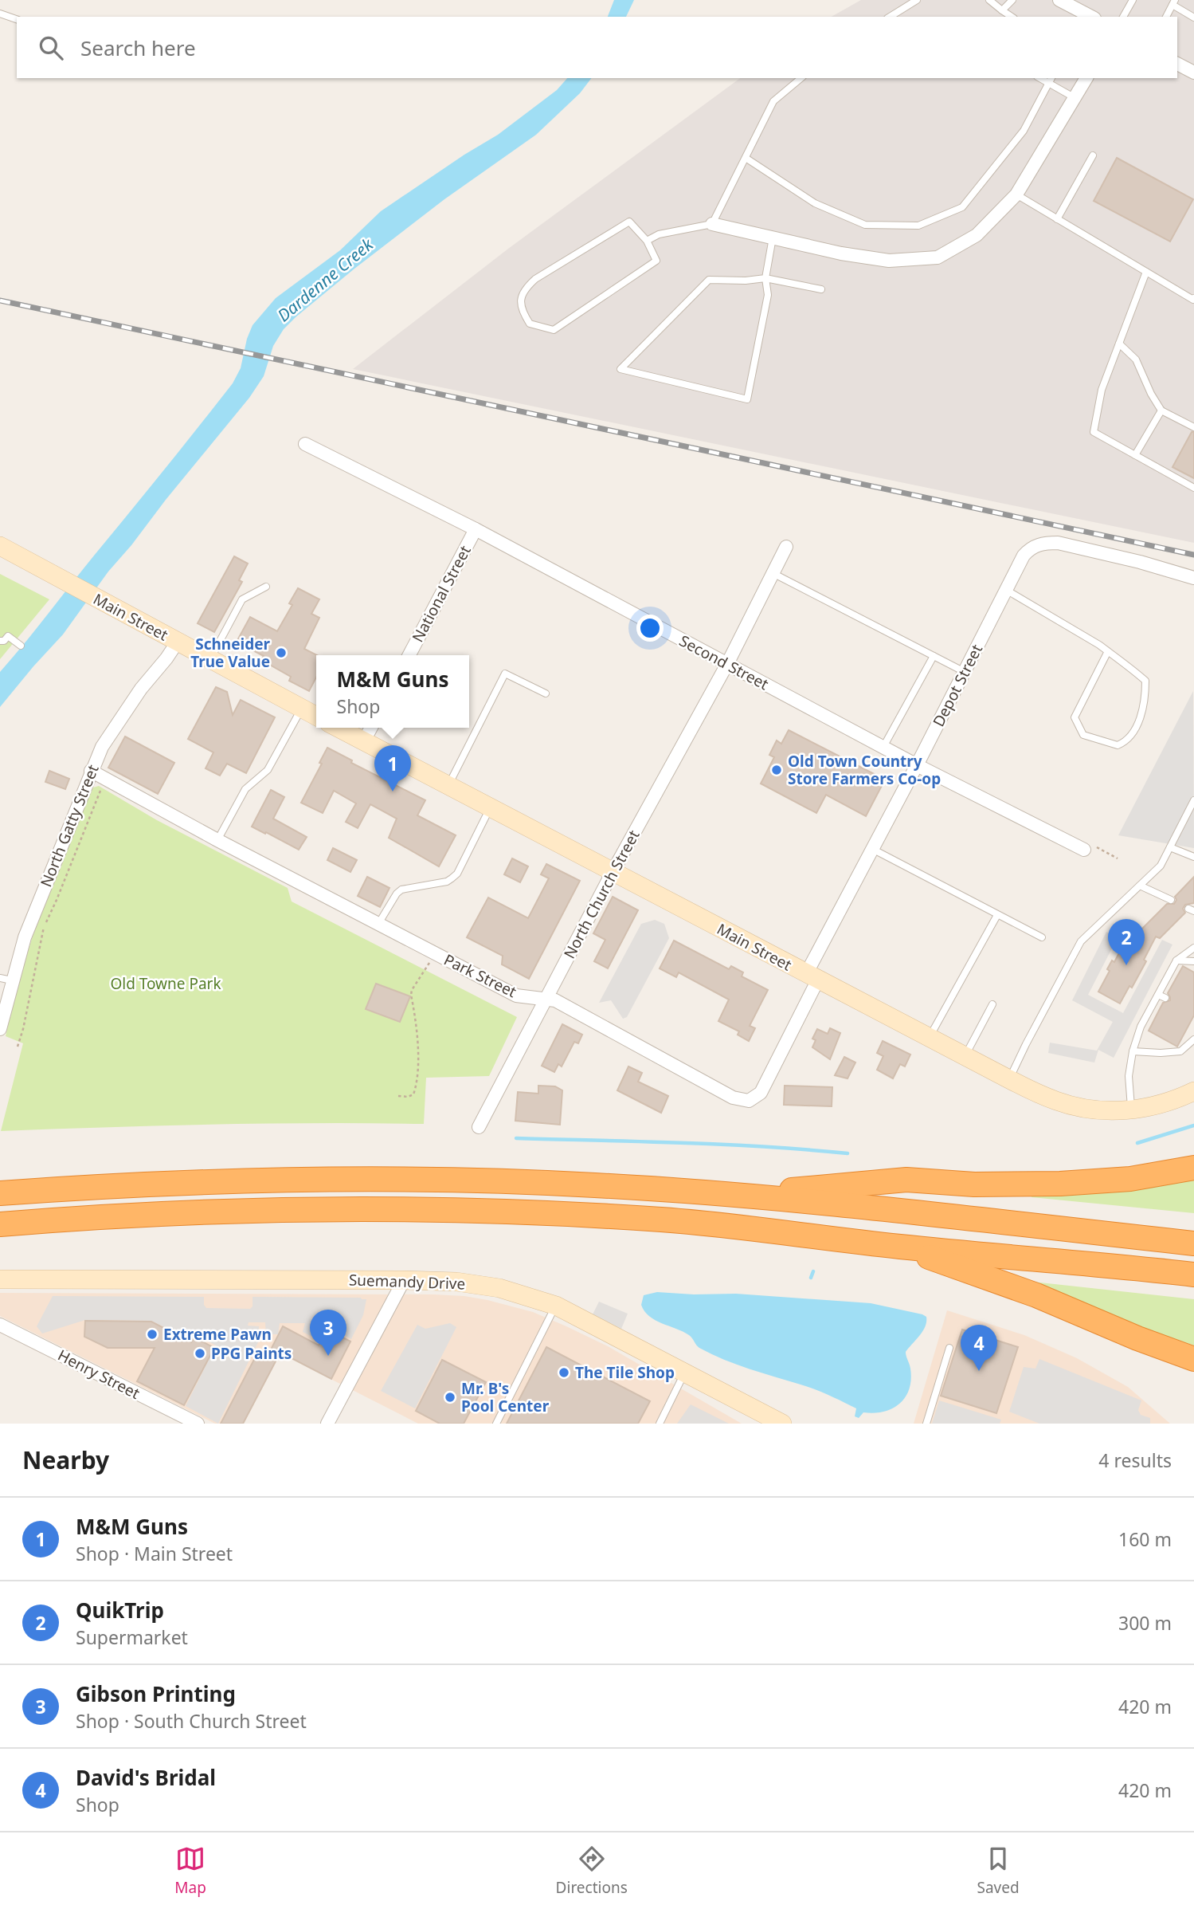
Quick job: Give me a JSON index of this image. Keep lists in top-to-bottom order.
{
  "streets": {
    "street": [
      "National Street",
      "Main Street",
      "Second Street",
      "Depot Street",
      "North Gatty Street",
      "North Church Street",
      "Park Street",
      "Suemandy Drive",
      "Henry Street"
    ]
  },
  "crossings": [
    ["National Street", "Second Street"],
    ["Main Street", "Depot Street"],
    ["Main Street", "North Gatty Street"],
    ["Main Street", "North Church Street"],
    ["Main Street", "Park Street"],
    ["Second Street", "Depot Street"],
    ["Second Street", "North Church Street"],
    ["Depot Street", "Park Street"],
    ["North Gatty Street", "Park Street"],
    ["North Church Street", "Park Street"]
  ],
  "water": ["Dardenne Creek"],
  "parks": ["Old Towne Park"],
  "places": [
    "Schneider True Value",
    "Old Town Country Store Farmers Co-op",
    "Extreme Pawn",
    "PPG Paints",
    "The Tile Shop",
    "Mr. B's Pool Center"
  ],
  "page": {
    "search": "Search here",
    "popup": ["M&M Guns", "Shop"],
    "pins": [
      "1",
      "2",
      "3",
      "4"
    ],
    "heading": ["Nearby", "4 results"],
    "list": [
      {
        "mark": "1",
        "name": "M&M Guns",
        "note": "Shop · Main Street",
        "value": "160 m"
      },
      {
        "mark": "2",
        "name": "QuikTrip",
        "note": "Supermarket",
        "value": "300 m"
      },
      {
        "mark": "3",
        "name": "Gibson Printing",
        "note": "Shop · South Church Street",
        "value": "420 m"
      },
      {
        "mark": "4",
        "name": "David's Bridal",
        "note": "Shop",
        "value": "420 m"
      }
    ],
    "nav": ["Map", "Directions", "Saved"]
  }
}
